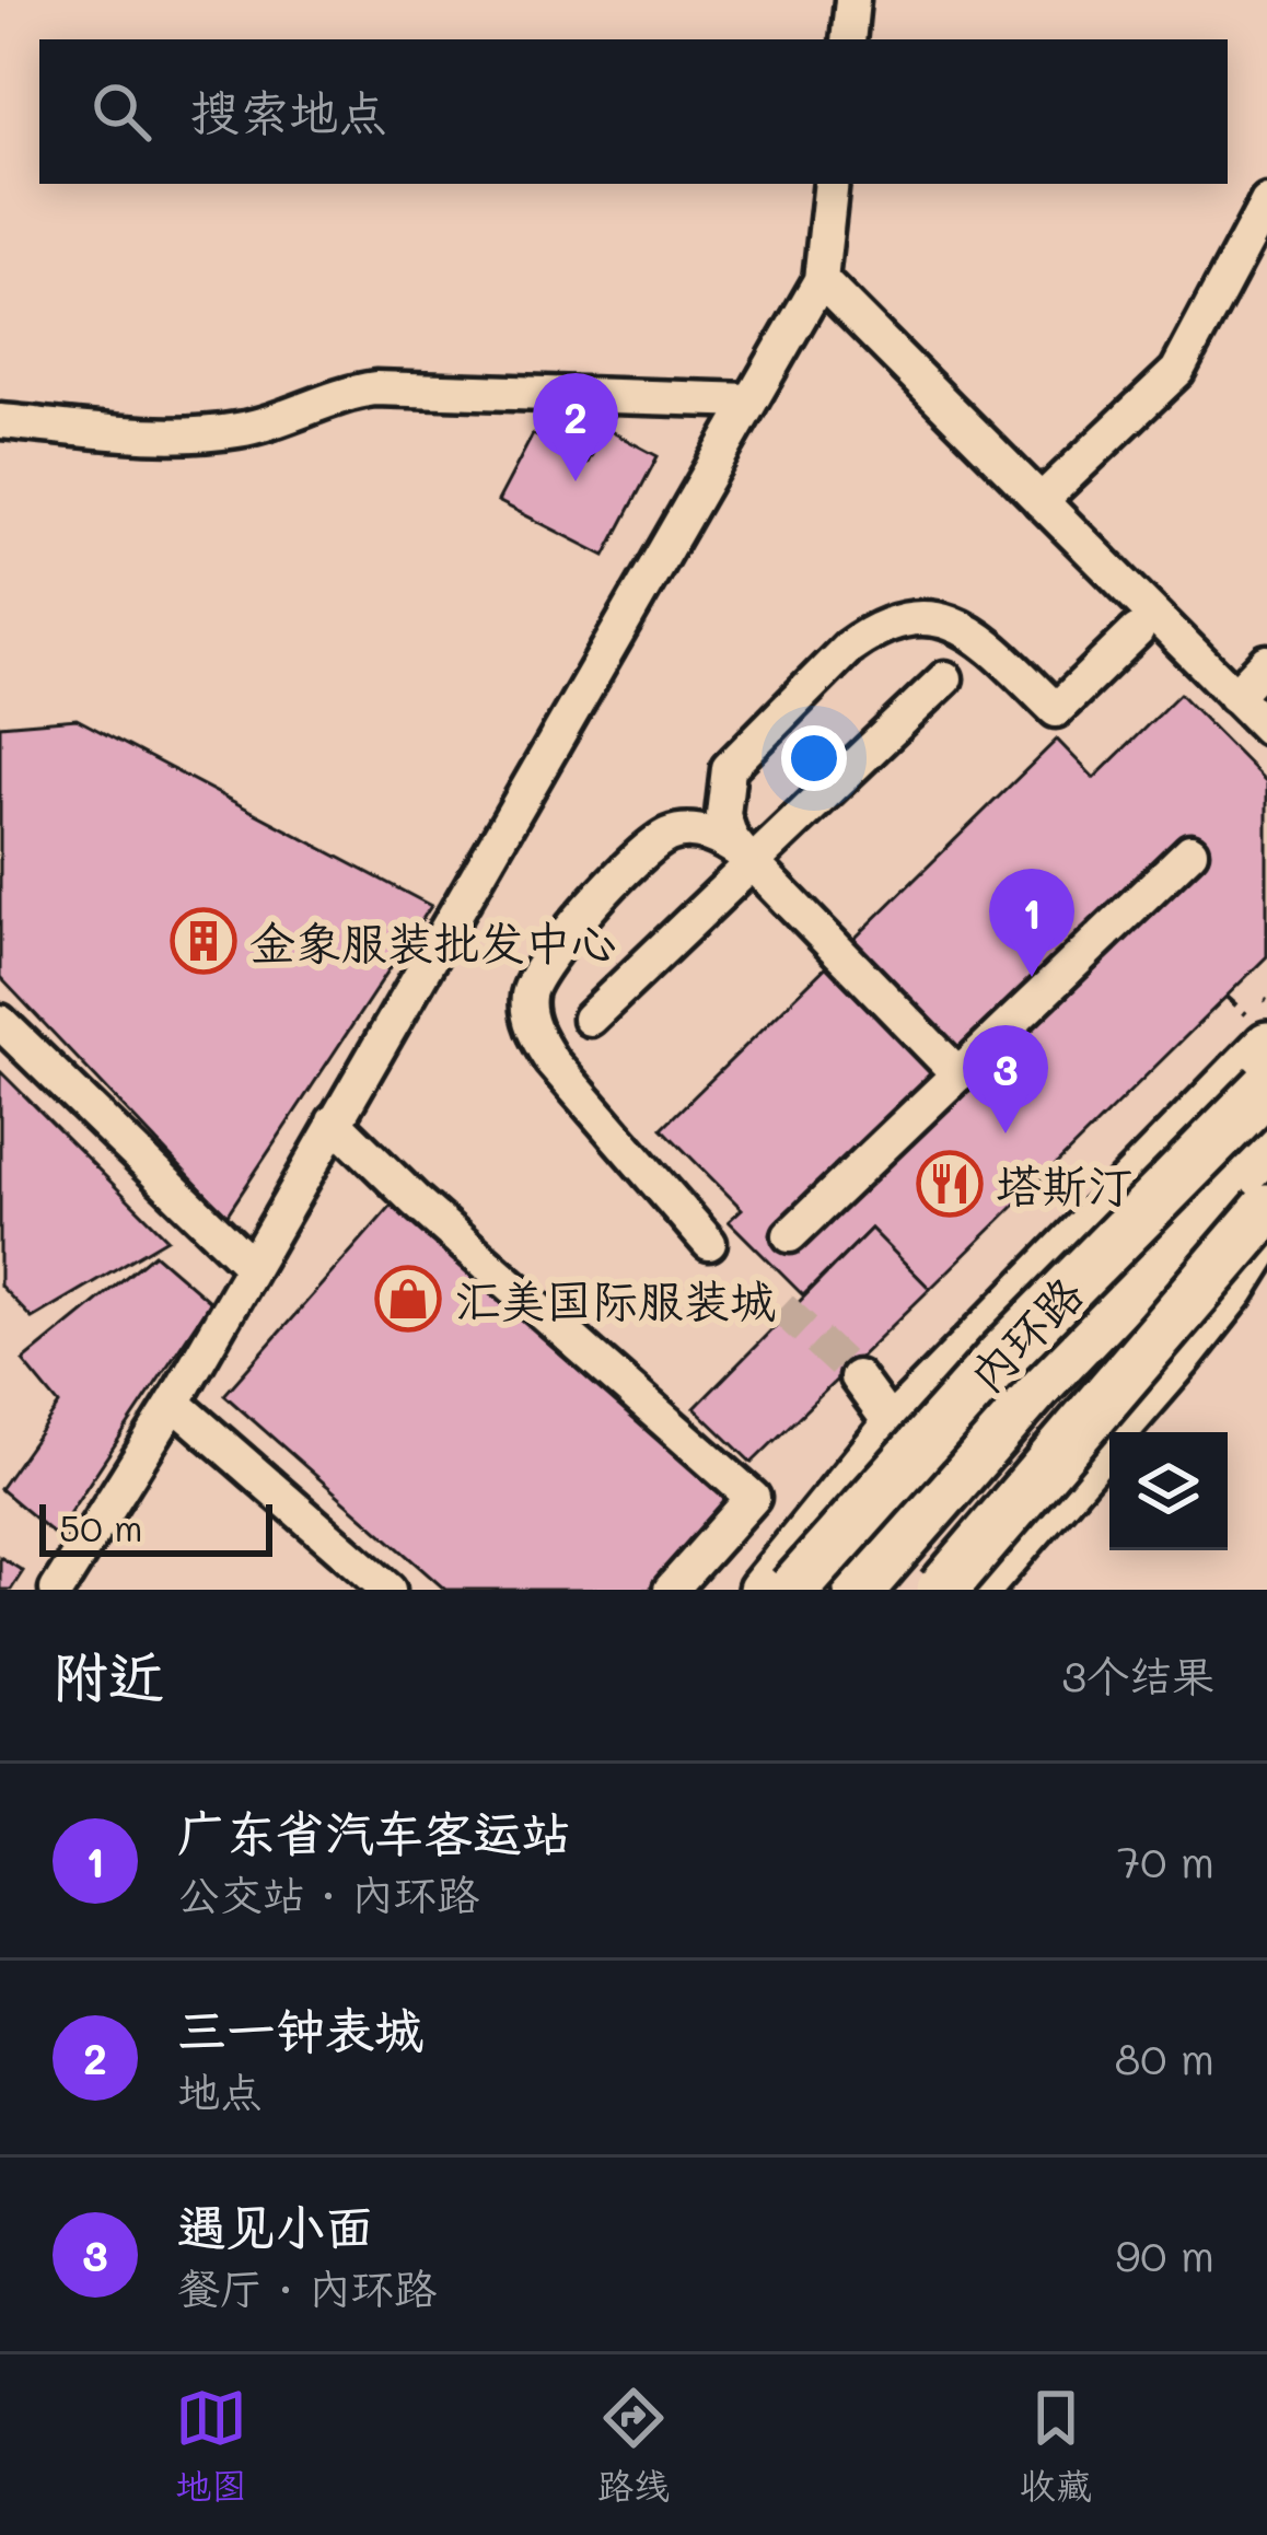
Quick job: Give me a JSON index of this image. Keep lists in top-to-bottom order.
{
  "streets": {
    "highway": ["内环路"]
  },
  "places": {
    "building": ["金象服装批发中心"],
    "restaurant": ["塔斯汀"],
    "shop": ["汇美国际服装城"]
  },
  "scale_bar": "50 m",
  "page": {
    "search": "搜索地点",
    "pins": ["2", "1", "3"],
    "scale": "50 m",
    "heading": ["附近", "3个结果"],
    "list": [
      {
        "mark": "1",
        "name": "广东省汽车客运站",
        "note": "公交站 · 内环路",
        "value": "70 m"
      },
      {
        "mark": "2",
        "name": "三一钟表城",
        "note": "地点",
        "value": "80 m"
      },
      {
        "mark": "3",
        "name": "遇见小面",
        "note": "餐厅 · 内环路",
        "value": "90 m"
      }
    ],
    "nav": ["地图", "路线", "收藏"]
  }
}
